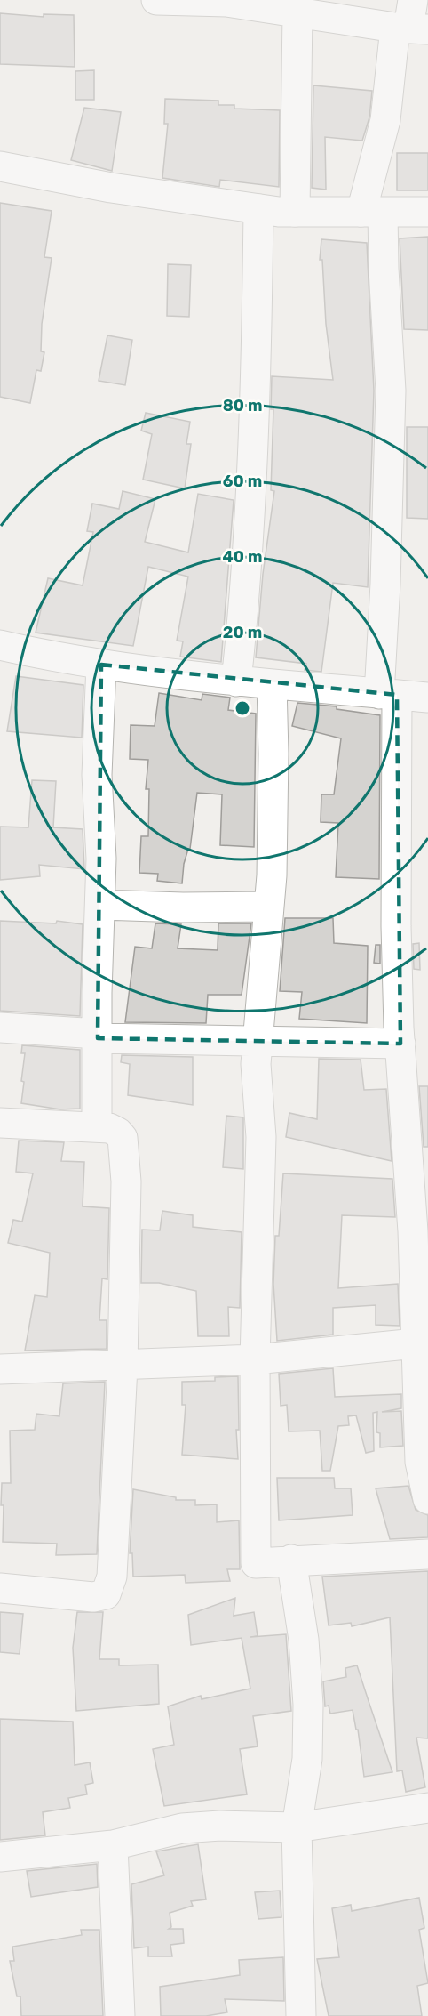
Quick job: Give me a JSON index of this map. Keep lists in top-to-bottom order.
{
  "rings": [
    "80 m",
    "60 m",
    "40 m",
    "20 m"
  ]
}
